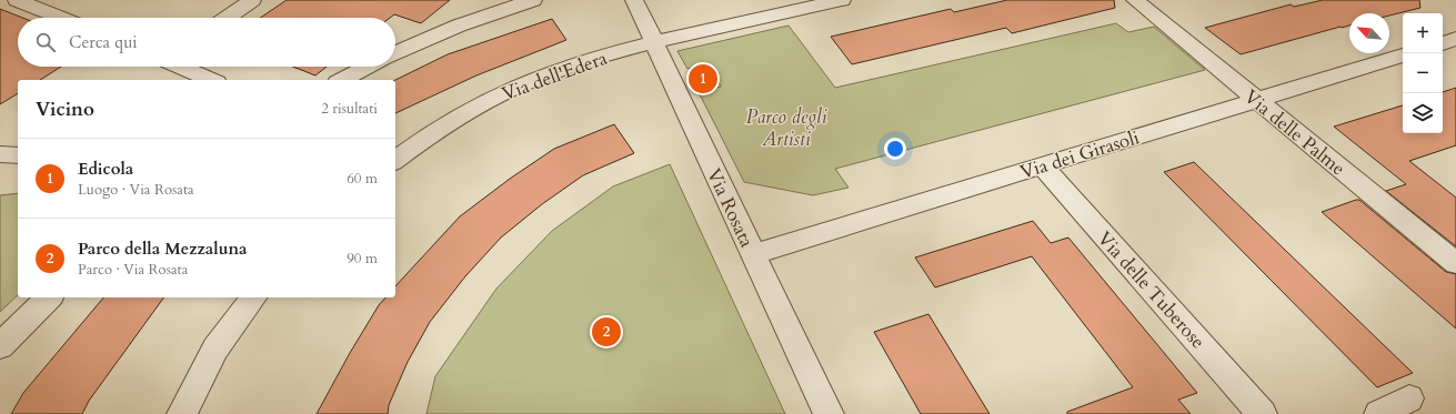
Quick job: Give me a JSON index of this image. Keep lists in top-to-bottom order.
{
  "streets": {
    "street": [
      "Via dell'Edera",
      "Via delle Palme",
      "Via dei Girasoli",
      "Via Rosata",
      "Via delle Tuberose"
    ]
  },
  "crossings": [
    ["Via dell'Edera", "Via Rosata"],
    ["Via delle Palme", "Via dei Girasoli"],
    ["Via dei Girasoli", "Via Rosata"],
    ["Via dei Girasoli", "Via delle Tuberose"]
  ],
  "parks": ["Parco degli Artisti"],
  "north": "top left",
  "page": {
    "map_buttons": ["+", "−"],
    "search": "Cerca qui",
    "pins": ["1", "2"],
    "heading": ["Vicino", "2 risultati"],
    "list": [
      {
        "mark": "1",
        "name": "Edicola",
        "note": "Luogo · Via Rosata",
        "value": "60 m"
      },
      {
        "mark": "2",
        "name": "Parco della Mezzaluna",
        "note": "Parco · Via Rosata",
        "value": "90 m"
      }
    ]
  }
}
